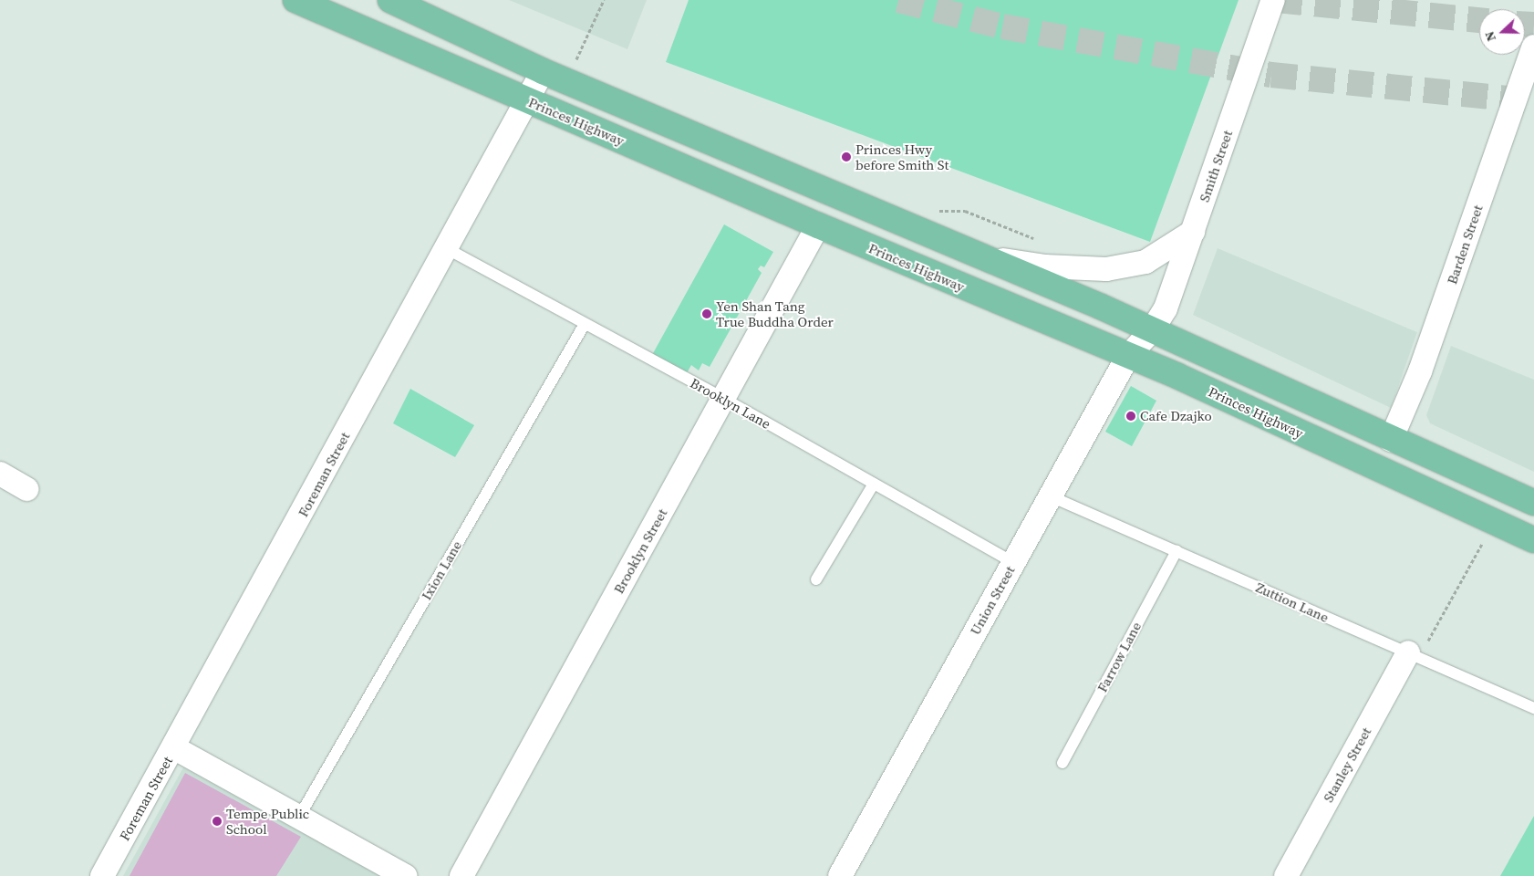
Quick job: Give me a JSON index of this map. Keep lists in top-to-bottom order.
{
  "streets": {
    "highway": ["Princes Highway"],
    "street": [
      "Smith Street",
      "Barden Street",
      "Foreman Street",
      "Brooklyn Street",
      "Union Street",
      "Stanley Street"
    ],
    "lane": [
      "Brooklyn Lane",
      "Ixion Lane",
      "Zuttion Lane",
      "Farrow Lane"
    ]
  },
  "crossings": [
    ["Princes Highway", "Foreman Street"],
    ["Princes Highway", "Brooklyn Street"],
    ["Princes Highway", "Union Street"],
    ["Smith Street", "Union Street"],
    ["Brooklyn Lane", "Foreman Street"],
    ["Brooklyn Lane", "Brooklyn Street"],
    ["Brooklyn Lane", "Ixion Lane"],
    ["Brooklyn Lane", "Union Street"],
    ["Union Street", "Zuttion Lane"],
    ["Zuttion Lane", "Farrow Lane"],
    ["Zuttion Lane", "Stanley Street"]
  ],
  "places": [
    "Princes Hwy before Smith St",
    "Yen Shan Tang True Buddha Order",
    "Cafe Dzajko",
    "Tempe Public School"
  ],
  "north": "left"
}
